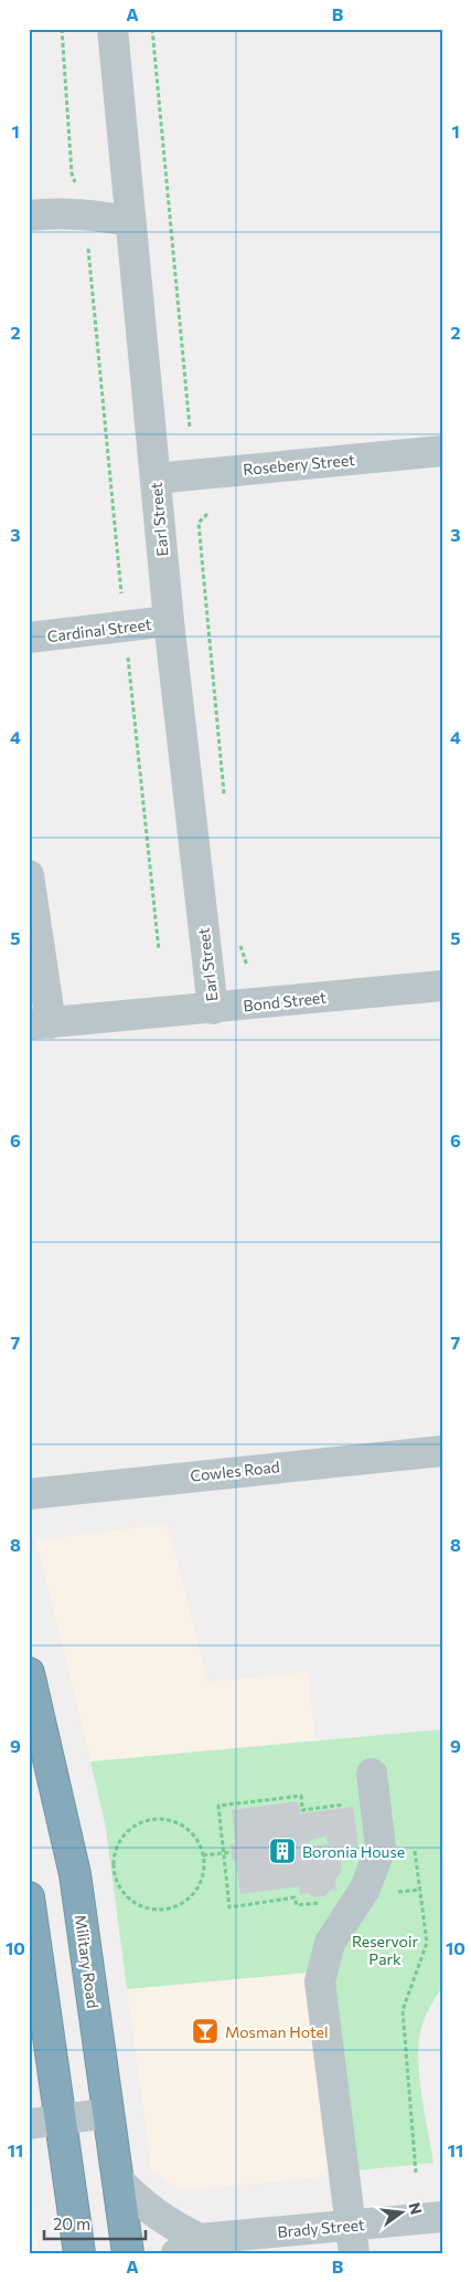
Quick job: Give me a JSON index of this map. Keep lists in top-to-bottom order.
{
  "streets": {
    "highway": ["Military Road"],
    "street": [
      "Rosebery Street",
      "Earl Street",
      "Cardinal Street",
      "Bond Street",
      "Cowles Road",
      "Brady Street"
    ]
  },
  "crossings": [
    ["Rosebery Street", "Earl Street"],
    ["Earl Street", "Cardinal Street"],
    ["Earl Street", "Bond Street"],
    ["Military Road", "Brady Street"]
  ],
  "parks": ["Reservoir Park"],
  "places": {
    "building": ["Boronia House"],
    "bar": ["Mosman Hotel"]
  },
  "scale_bar": "20 m",
  "north": "right",
  "grid": {
    "columns": ["A", "B"],
    "rows": [
      "1",
      "2",
      "3",
      "4",
      "5",
      "6",
      "7",
      "8",
      "9",
      "10",
      "11"
    ]
  }
}
